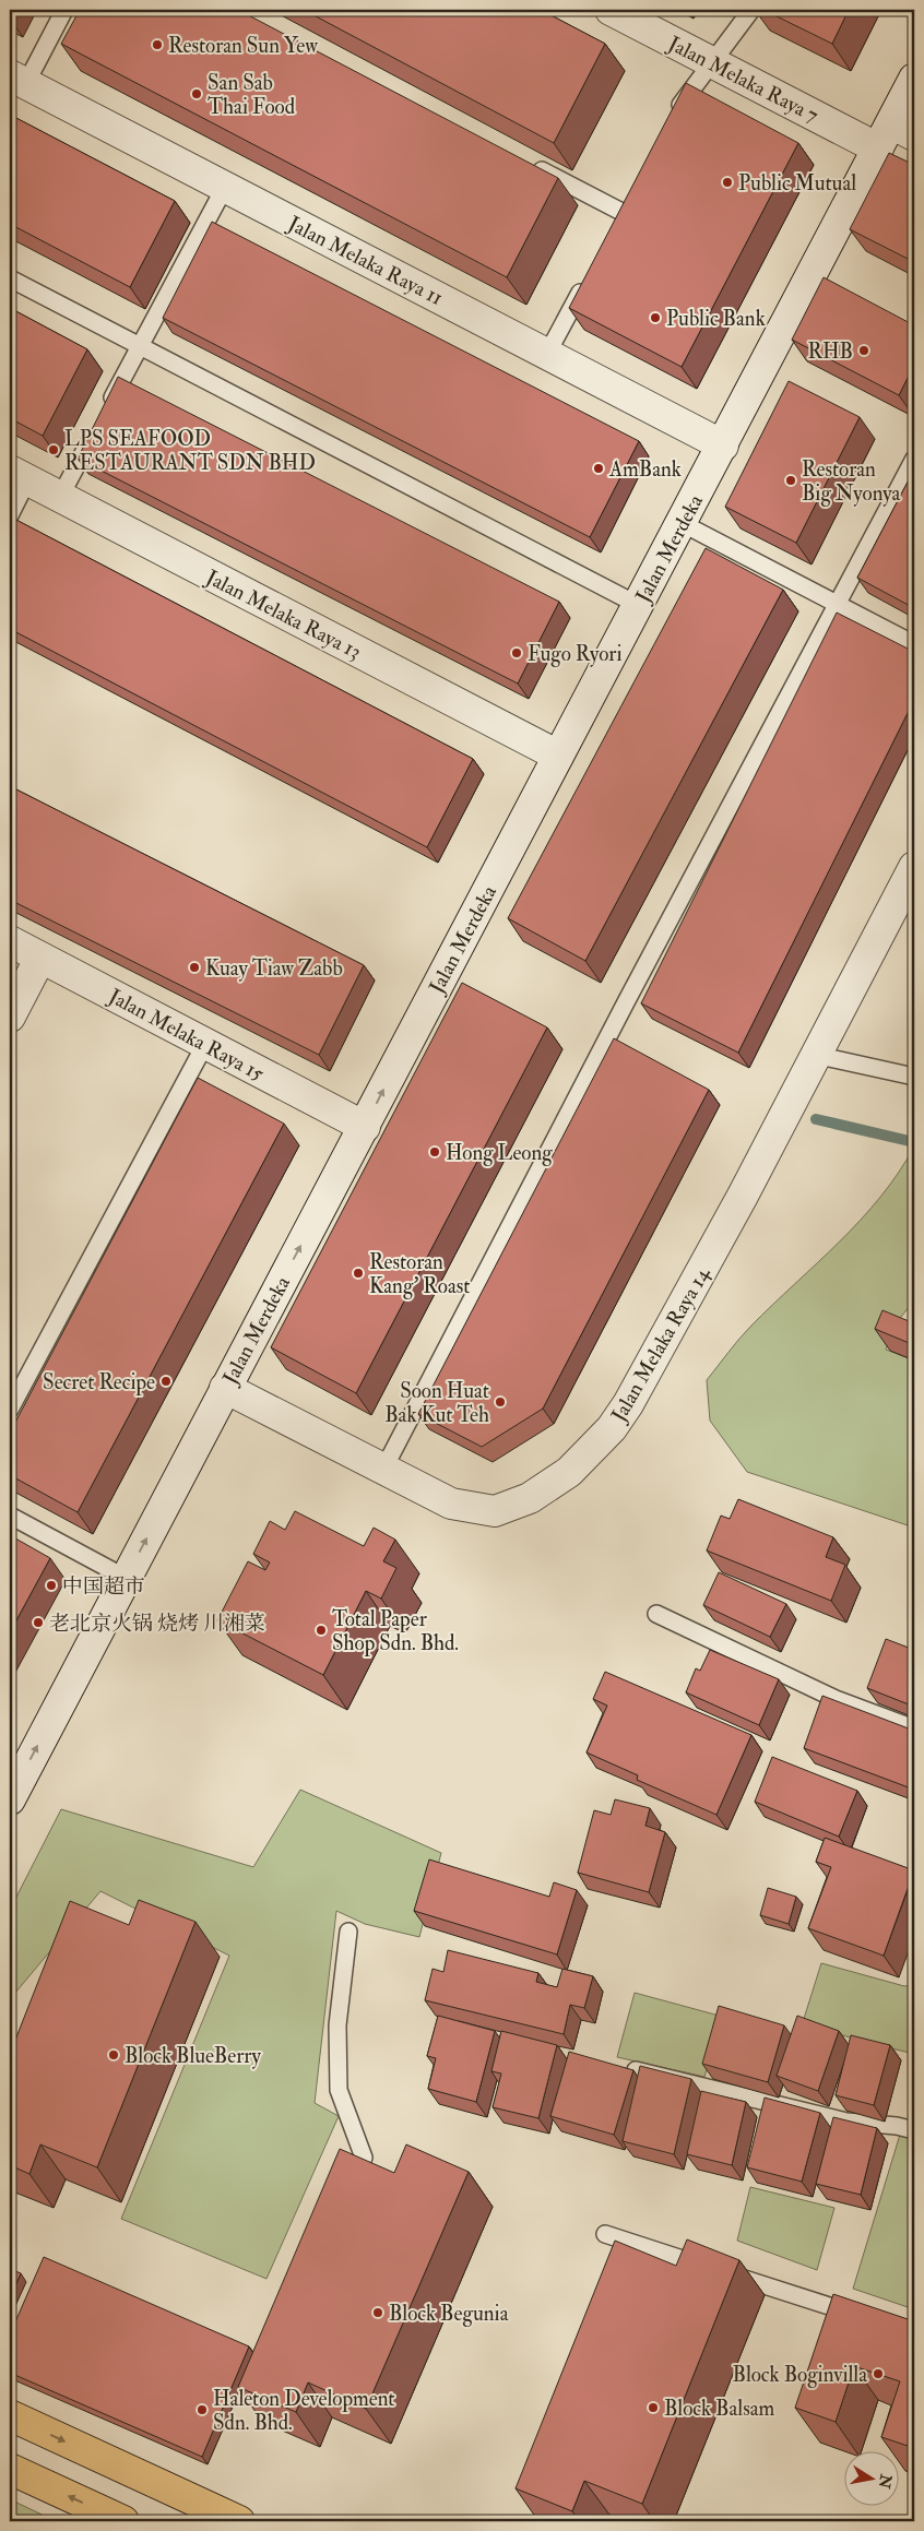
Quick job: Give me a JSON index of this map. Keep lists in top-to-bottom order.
{
  "streets": {
    "street": [
      "Jalan Melaka Raya 7",
      "Jalan Melaka Raya 11",
      "Jalan Merdeka",
      "Jalan Melaka Raya 13",
      "Jalan Melaka Raya 15",
      "Jalan Melaka Raya 14"
    ]
  },
  "crossings": [
    ["Jalan Melaka Raya 7", "Jalan Merdeka"],
    ["Jalan Melaka Raya 11", "Jalan Merdeka"],
    ["Jalan Merdeka", "Jalan Melaka Raya 13"],
    ["Jalan Merdeka", "Jalan Melaka Raya 15"],
    ["Jalan Merdeka", "Jalan Melaka Raya 14"]
  ],
  "one_way": ["Jalan Merdeka"],
  "places": [
    "Restoran Sun Yew",
    "San Sab Thai Food",
    "Public Mutual",
    "Public Bank",
    "RHB",
    "LPS SEAFOOD RESTAURANT SDN BHD",
    "AmBank",
    "Restoran Big Nyonya",
    "Fugo Ryori",
    "Kuay Tiaw Zabb",
    "Hong Leong",
    "Restoran Kang' Roast",
    "Secret Recipe",
    "Soon Huat Bak Kut Teh",
    "中国超市",
    "老北京火锅 烧烤 川湘菜",
    "Total Paper Shop Sdn. Bhd.",
    "Block BlueBerry",
    "Block Begunia",
    "Block Boginvilla",
    "Block Balsam",
    "Haleton Development Sdn. Bhd."
  ],
  "north": "right"
}
